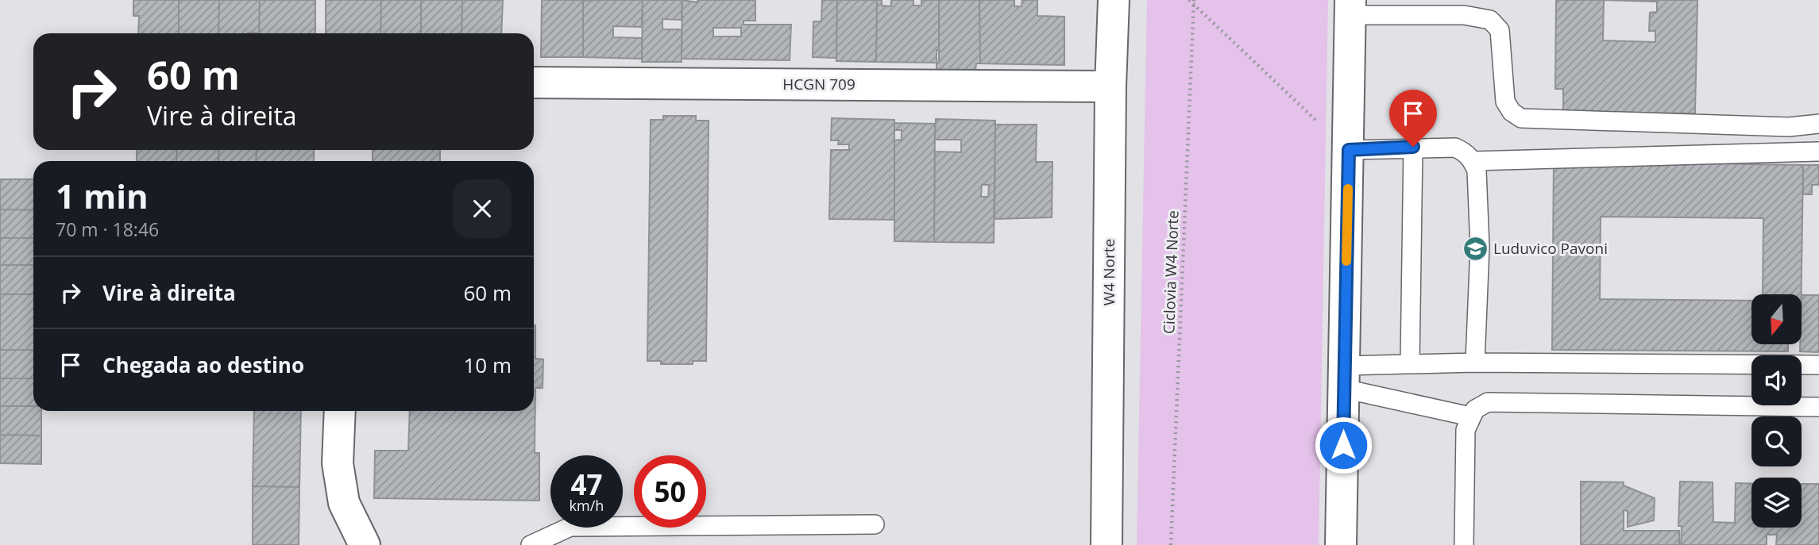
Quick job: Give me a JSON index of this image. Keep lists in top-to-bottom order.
{
  "streets": {
    "main road": ["HCGN 709", "W4 Norte"],
    "path": ["Ciclovia W4 Norte"]
  },
  "crossings": [
    ["HCGN 709", "W4 Norte"]
  ],
  "places": {
    "school or university": ["Luduvico Pavoni"]
  },
  "north": "bottom",
  "page": {
    "turn": ["60 m", "Vire à direita"],
    "heading": ["1 min", "70 m · 18:46"],
    "list": [
      {
        "name": "Vire à direita",
        "value": "60 m"
      },
      {
        "name": "Chegada ao destino",
        "value": "10 m"
      }
    ],
    "speed": "47 km/h",
    "limit": "50"
  }
}
